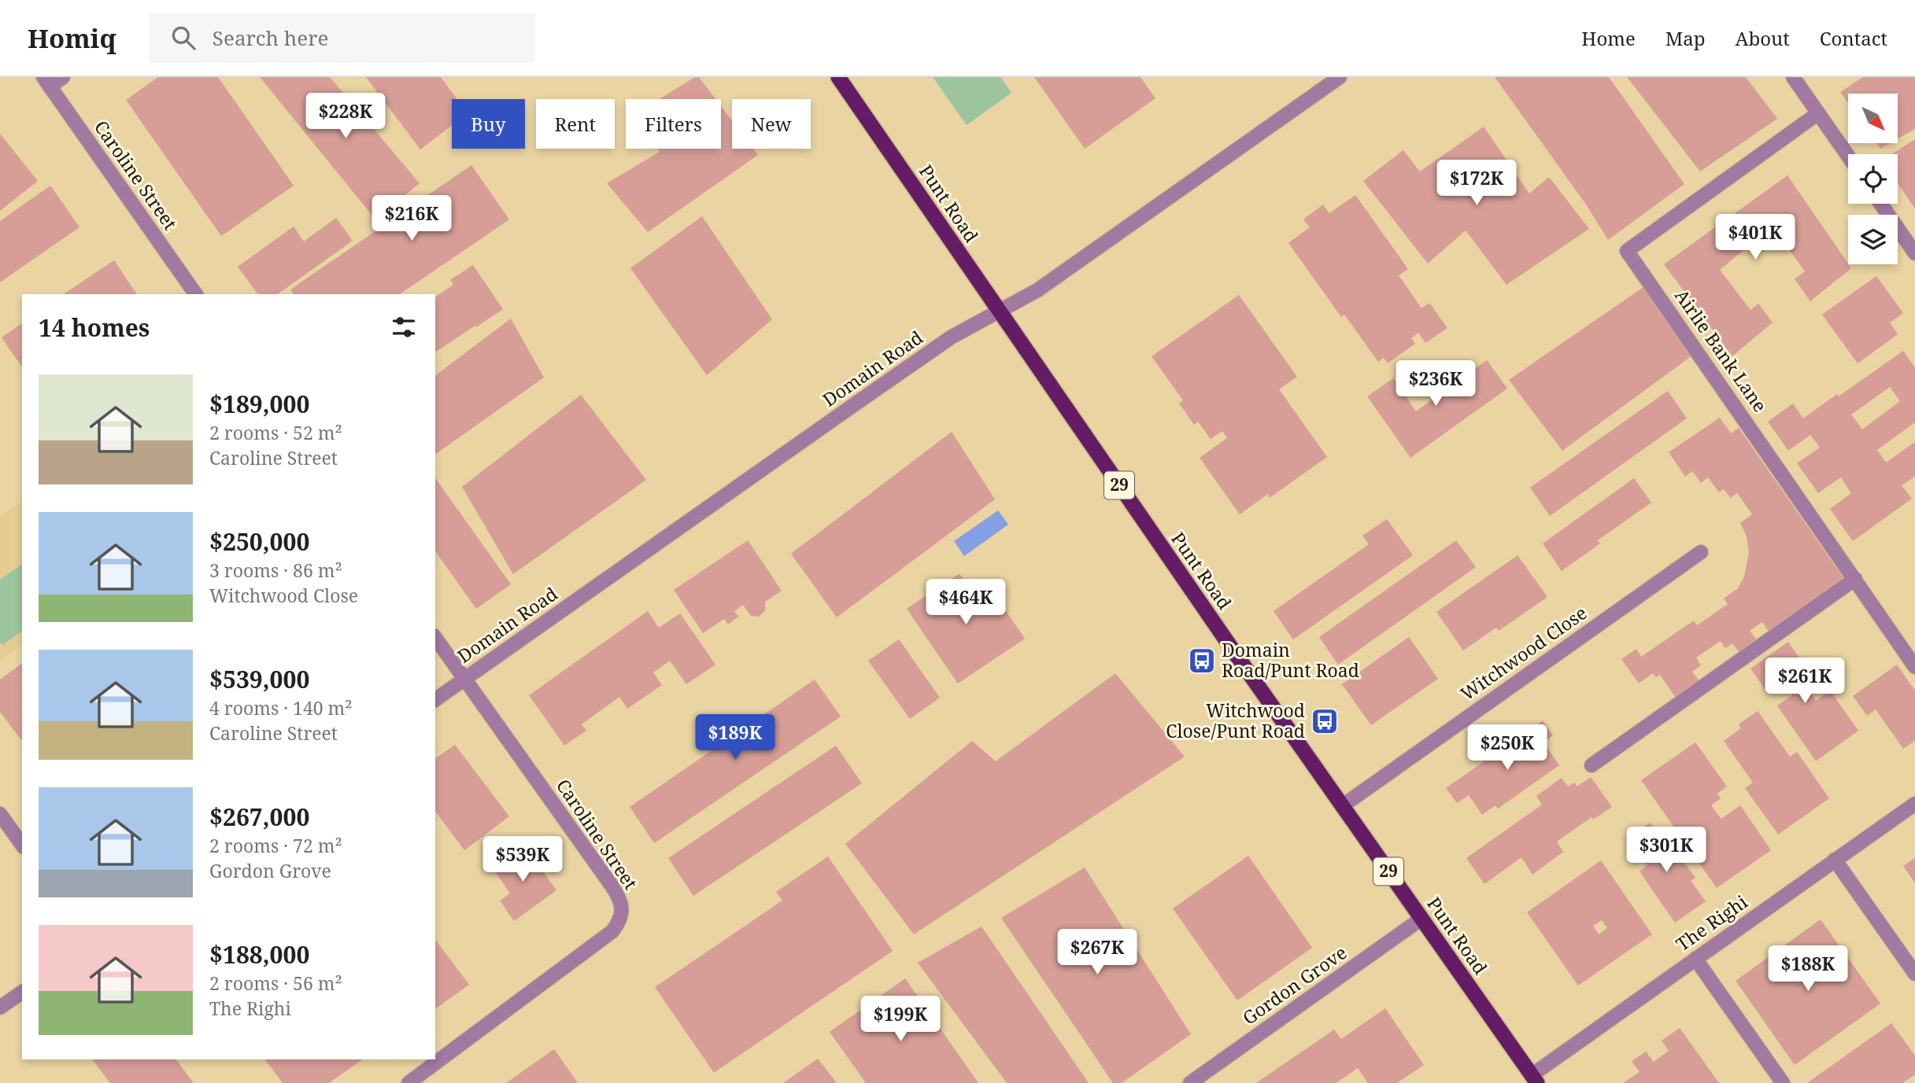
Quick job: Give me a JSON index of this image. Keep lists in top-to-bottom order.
{
  "streets": {
    "highway": ["Punt Road", "29"],
    "street": [
      "Caroline Street",
      "Airlie Bank Lane",
      "Domain Road",
      "Witchwood Close",
      "The Righi",
      "Gordon Grove"
    ]
  },
  "crossings": [
    ["Caroline Street", "Domain Road"],
    ["Punt Road", "Domain Road"],
    ["Punt Road", "Witchwood Close"],
    ["Punt Road", "The Righi"],
    ["Punt Road", "Gordon Grove"]
  ],
  "places": {
    "bus stop": ["Domain Road/Punt Road", "Witchwood Close/Punt Road"]
  },
  "north": "bottom right",
  "page": {
    "header": "Homiq",
    "search": "Search here",
    "nav": [
      "Home",
      "Map",
      "About",
      "Contact"
    ],
    "price": [
      "$228K",
      "$172K",
      "$216K",
      "$401K",
      "$236K",
      "$464K",
      "$261K",
      "$189K",
      "$250K",
      "$301K",
      "$539K",
      "$267K",
      "$188K",
      "$199K"
    ],
    "chip": [
      "Buy",
      "Rent",
      "Filters",
      "New"
    ],
    "heading": "14 homes",
    "list": [
      {
        "name": "$189,000",
        "note": "2 rooms · 52 m² · Caroline Street"
      },
      {
        "name": "$250,000",
        "note": "3 rooms · 86 m² · Witchwood Close"
      },
      {
        "name": "$539,000",
        "note": "4 rooms · 140 m² · Caroline Street"
      },
      {
        "name": "$267,000",
        "note": "2 rooms · 72 m² · Gordon Grove"
      },
      {
        "name": "$188,000",
        "note": "2 rooms · 56 m² · The Righi"
      }
    ]
  }
}
